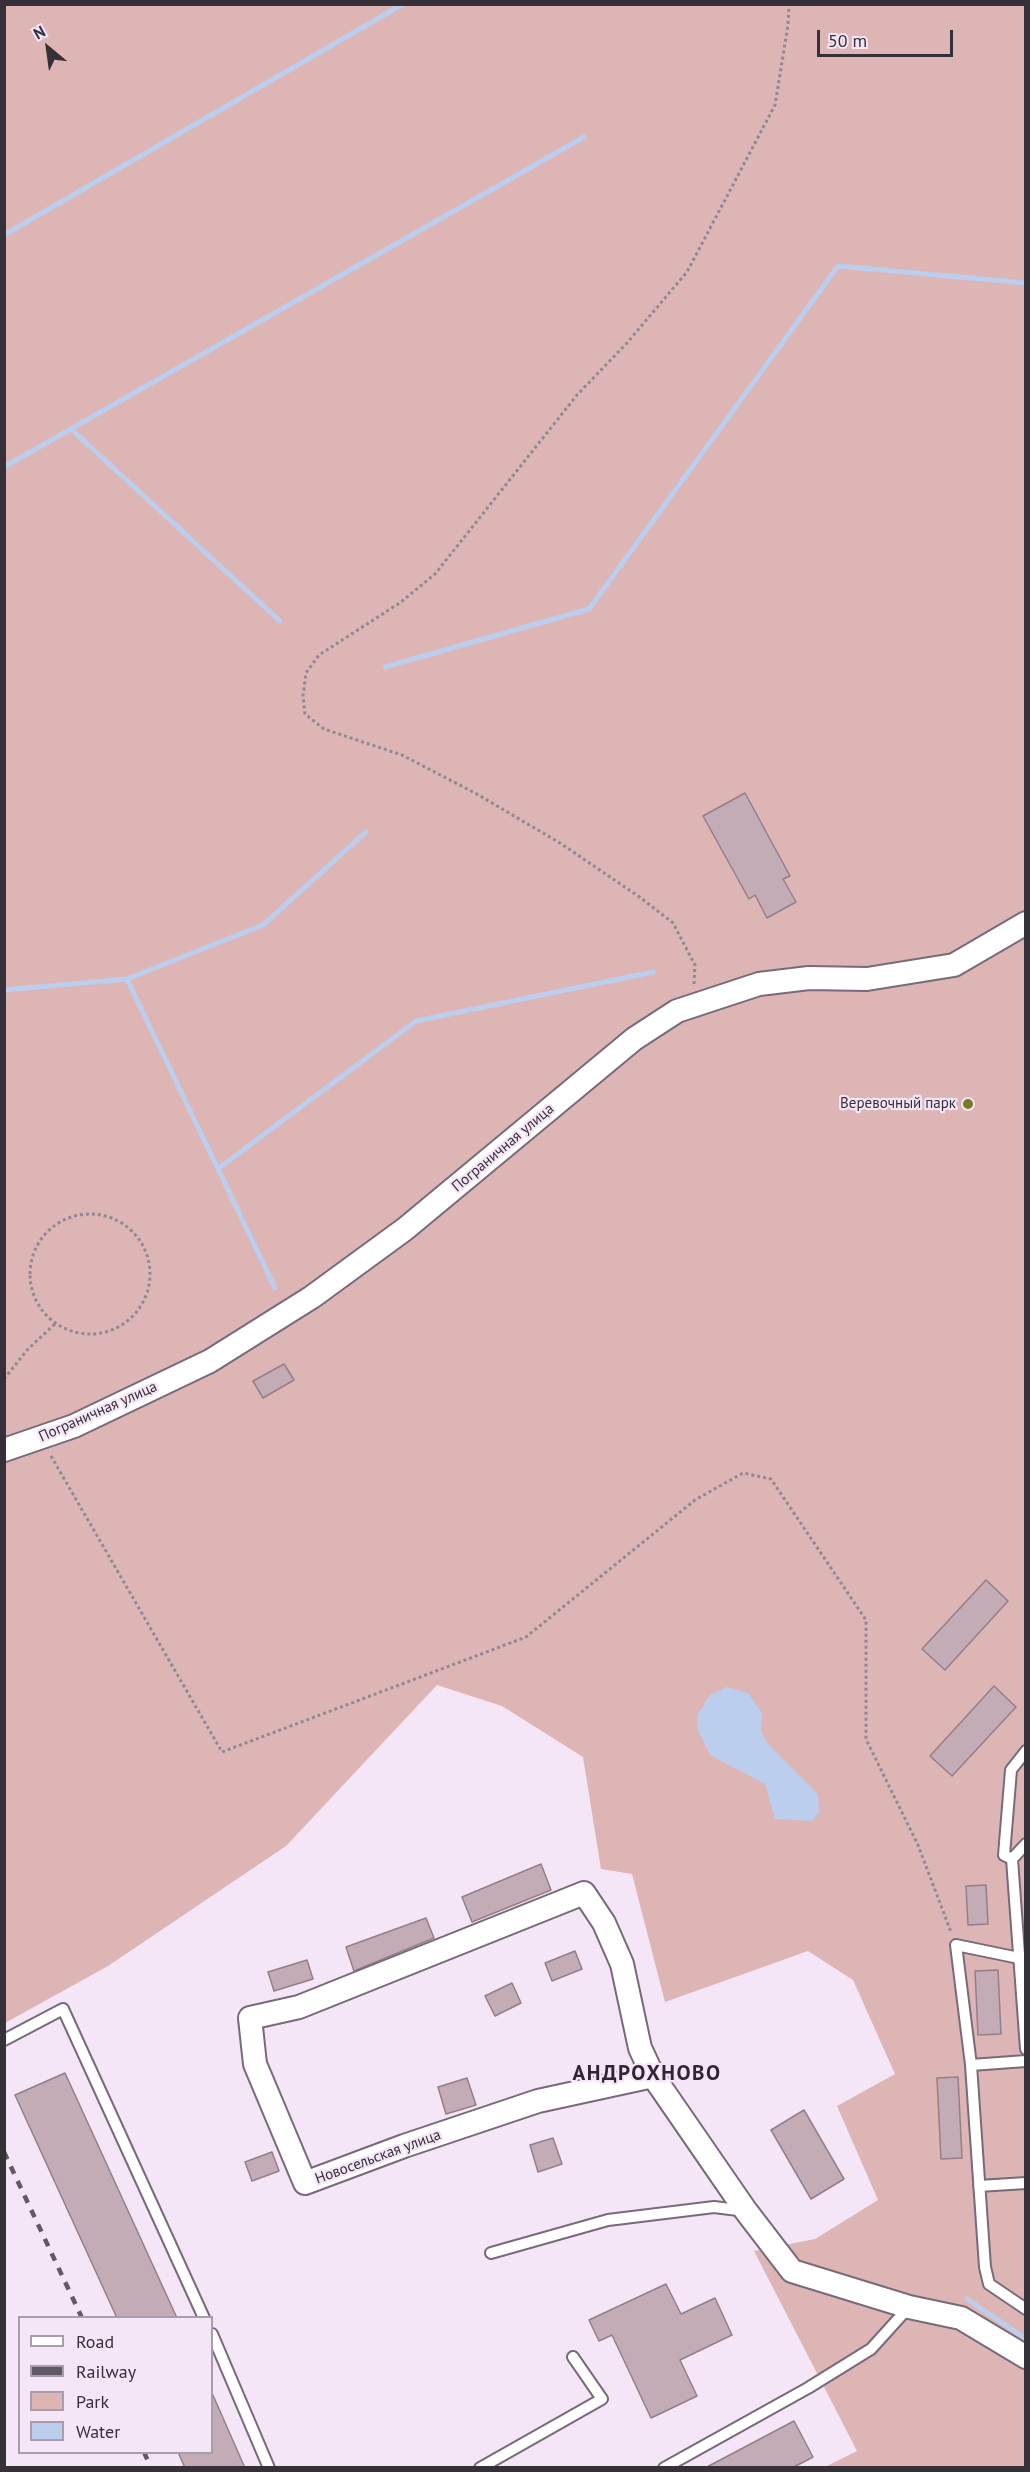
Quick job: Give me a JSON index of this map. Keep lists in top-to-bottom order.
{
  "streets": {
    "street": ["Пограничная улица", "Новосельская улица"]
  },
  "districts": ["АНДРОХНОВО"],
  "places": ["Веревочный парк"],
  "legend": [
    "Road",
    "Railway",
    "Park",
    "Water"
  ],
  "scale_bar": "50 m",
  "north": "top left"
}
